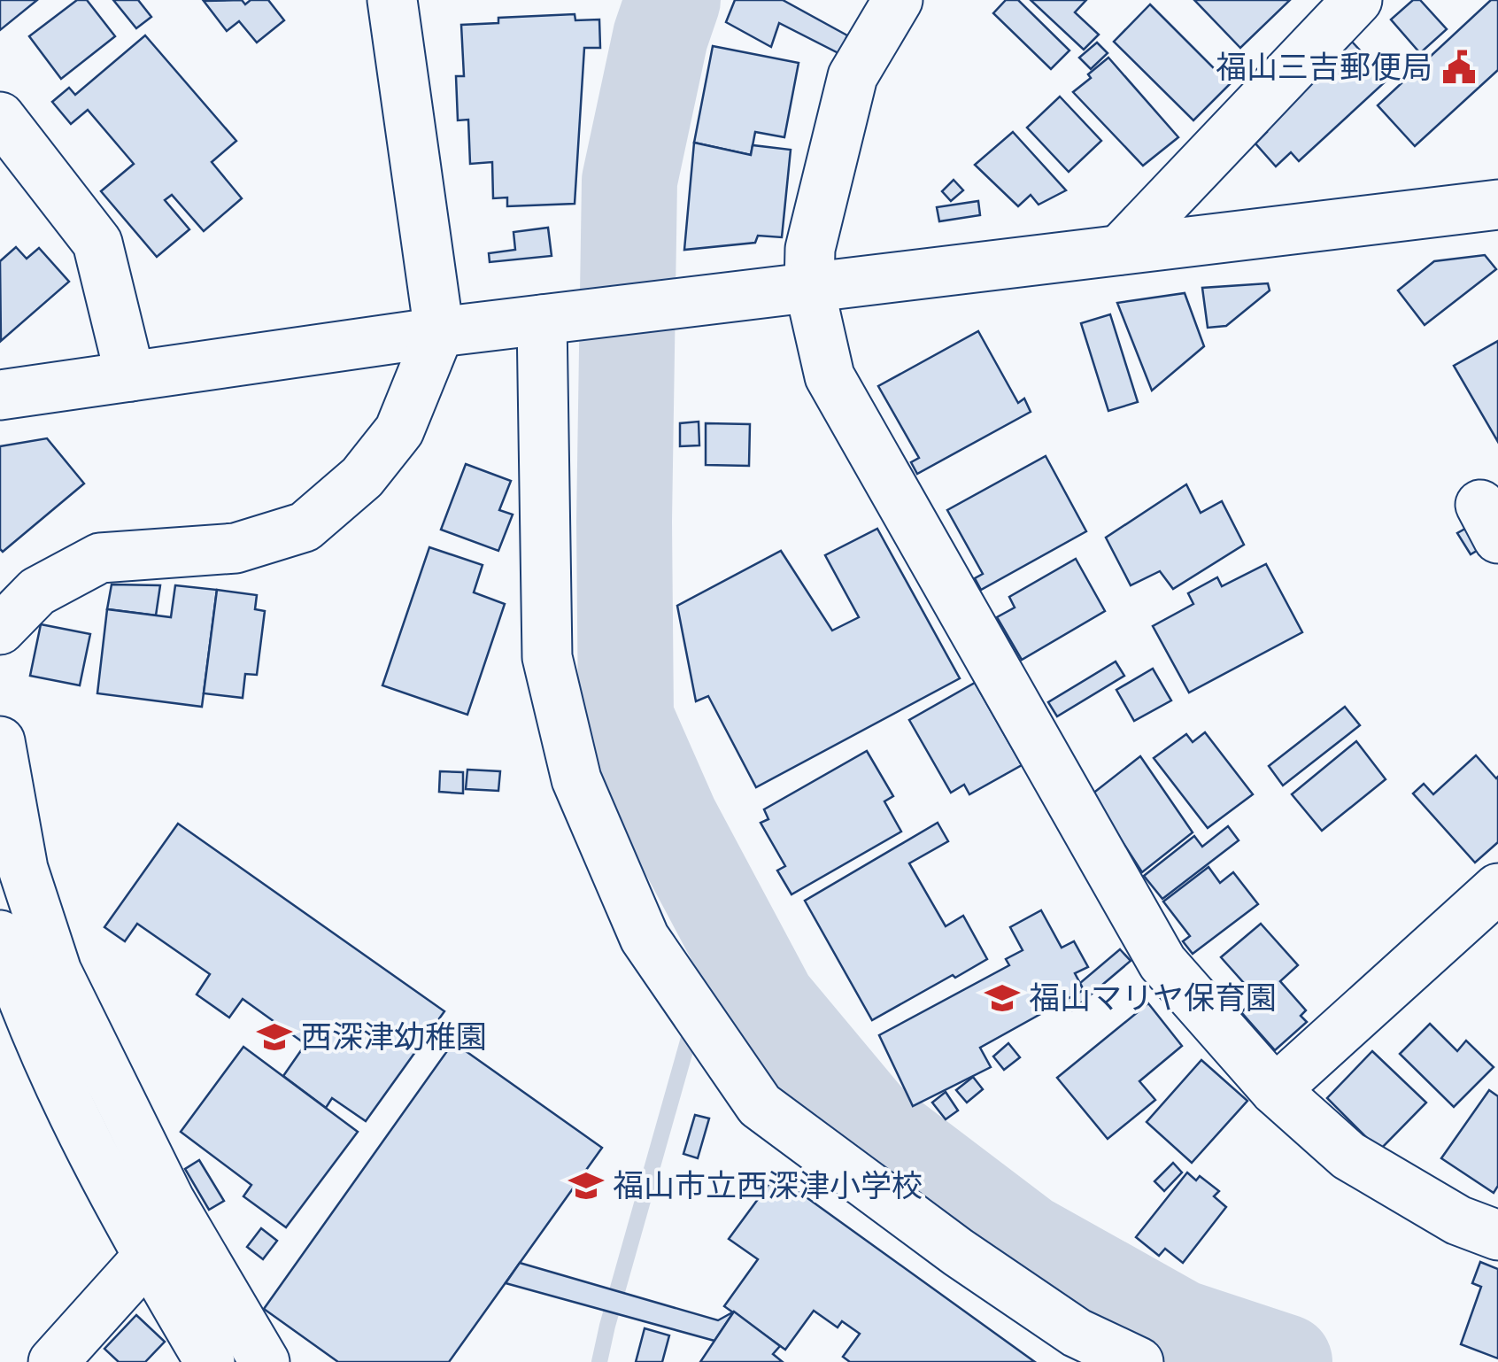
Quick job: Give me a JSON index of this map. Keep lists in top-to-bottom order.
{
  "places": {
    "public building": ["福山三吉郵便局"],
    "school or university": ["福山マリヤ保育園", "西深津幼稚園", "福山市立西深津小学校"]
  }
}
